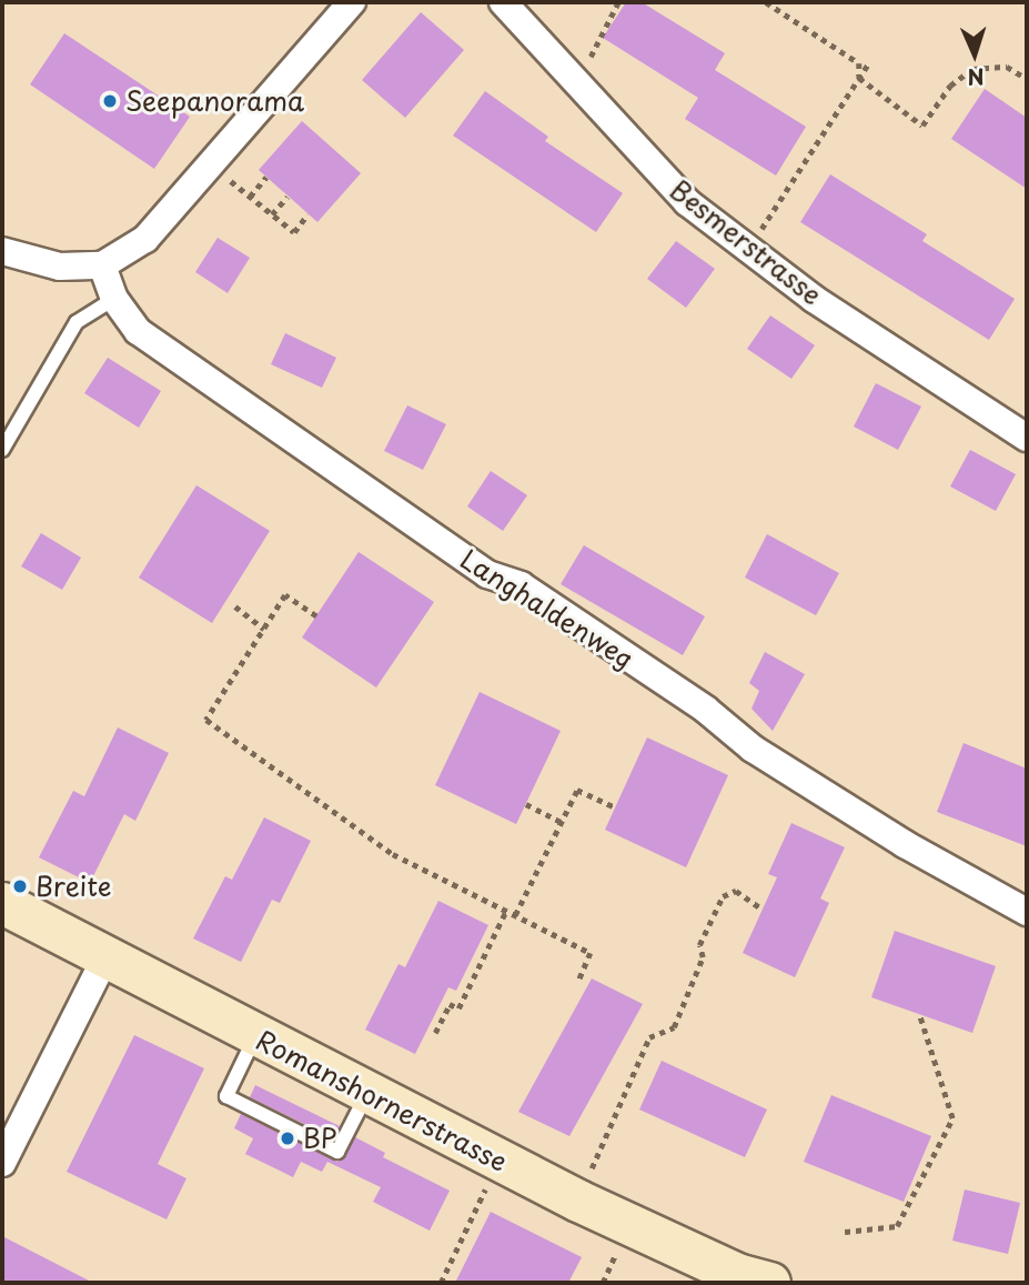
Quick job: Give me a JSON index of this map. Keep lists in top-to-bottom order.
{
  "streets": {
    "street": ["Besmerstrasse", "Langhaldenweg", "Romanshornerstrasse"]
  },
  "places": ["Seepanorama", "Breite", "BP"],
  "north": "bottom"
}
